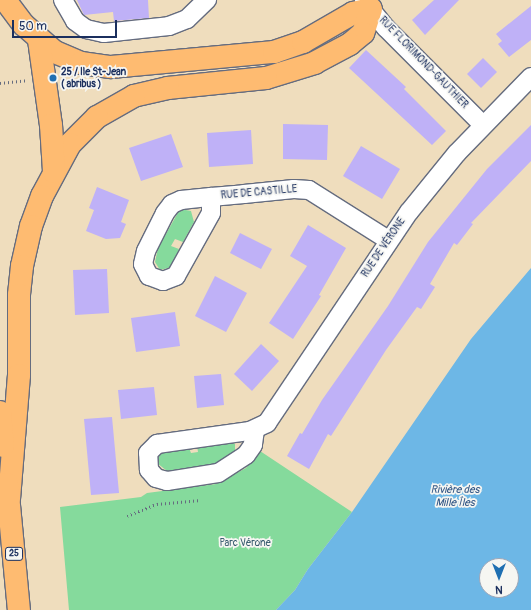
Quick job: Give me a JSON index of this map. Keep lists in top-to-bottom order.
{
  "streets": {
    "highway": ["25"],
    "street": ["RUE FLORIMOND-GAUTHIER", "RUE DE CASTILLE", "RUE DE VÉRONE"]
  },
  "crossings": [
    ["RUE FLORIMOND-GAUTHIER", "RUE DE VÉRONE"],
    ["RUE DE CASTILLE", "RUE DE VÉRONE"]
  ],
  "water": ["Rivière des Mille Îles"],
  "parks": ["Parc Vérone"],
  "places": ["25 / Ile St-Jean ( abribus )"],
  "scale_bar": "50 m",
  "north": "bottom"
}
